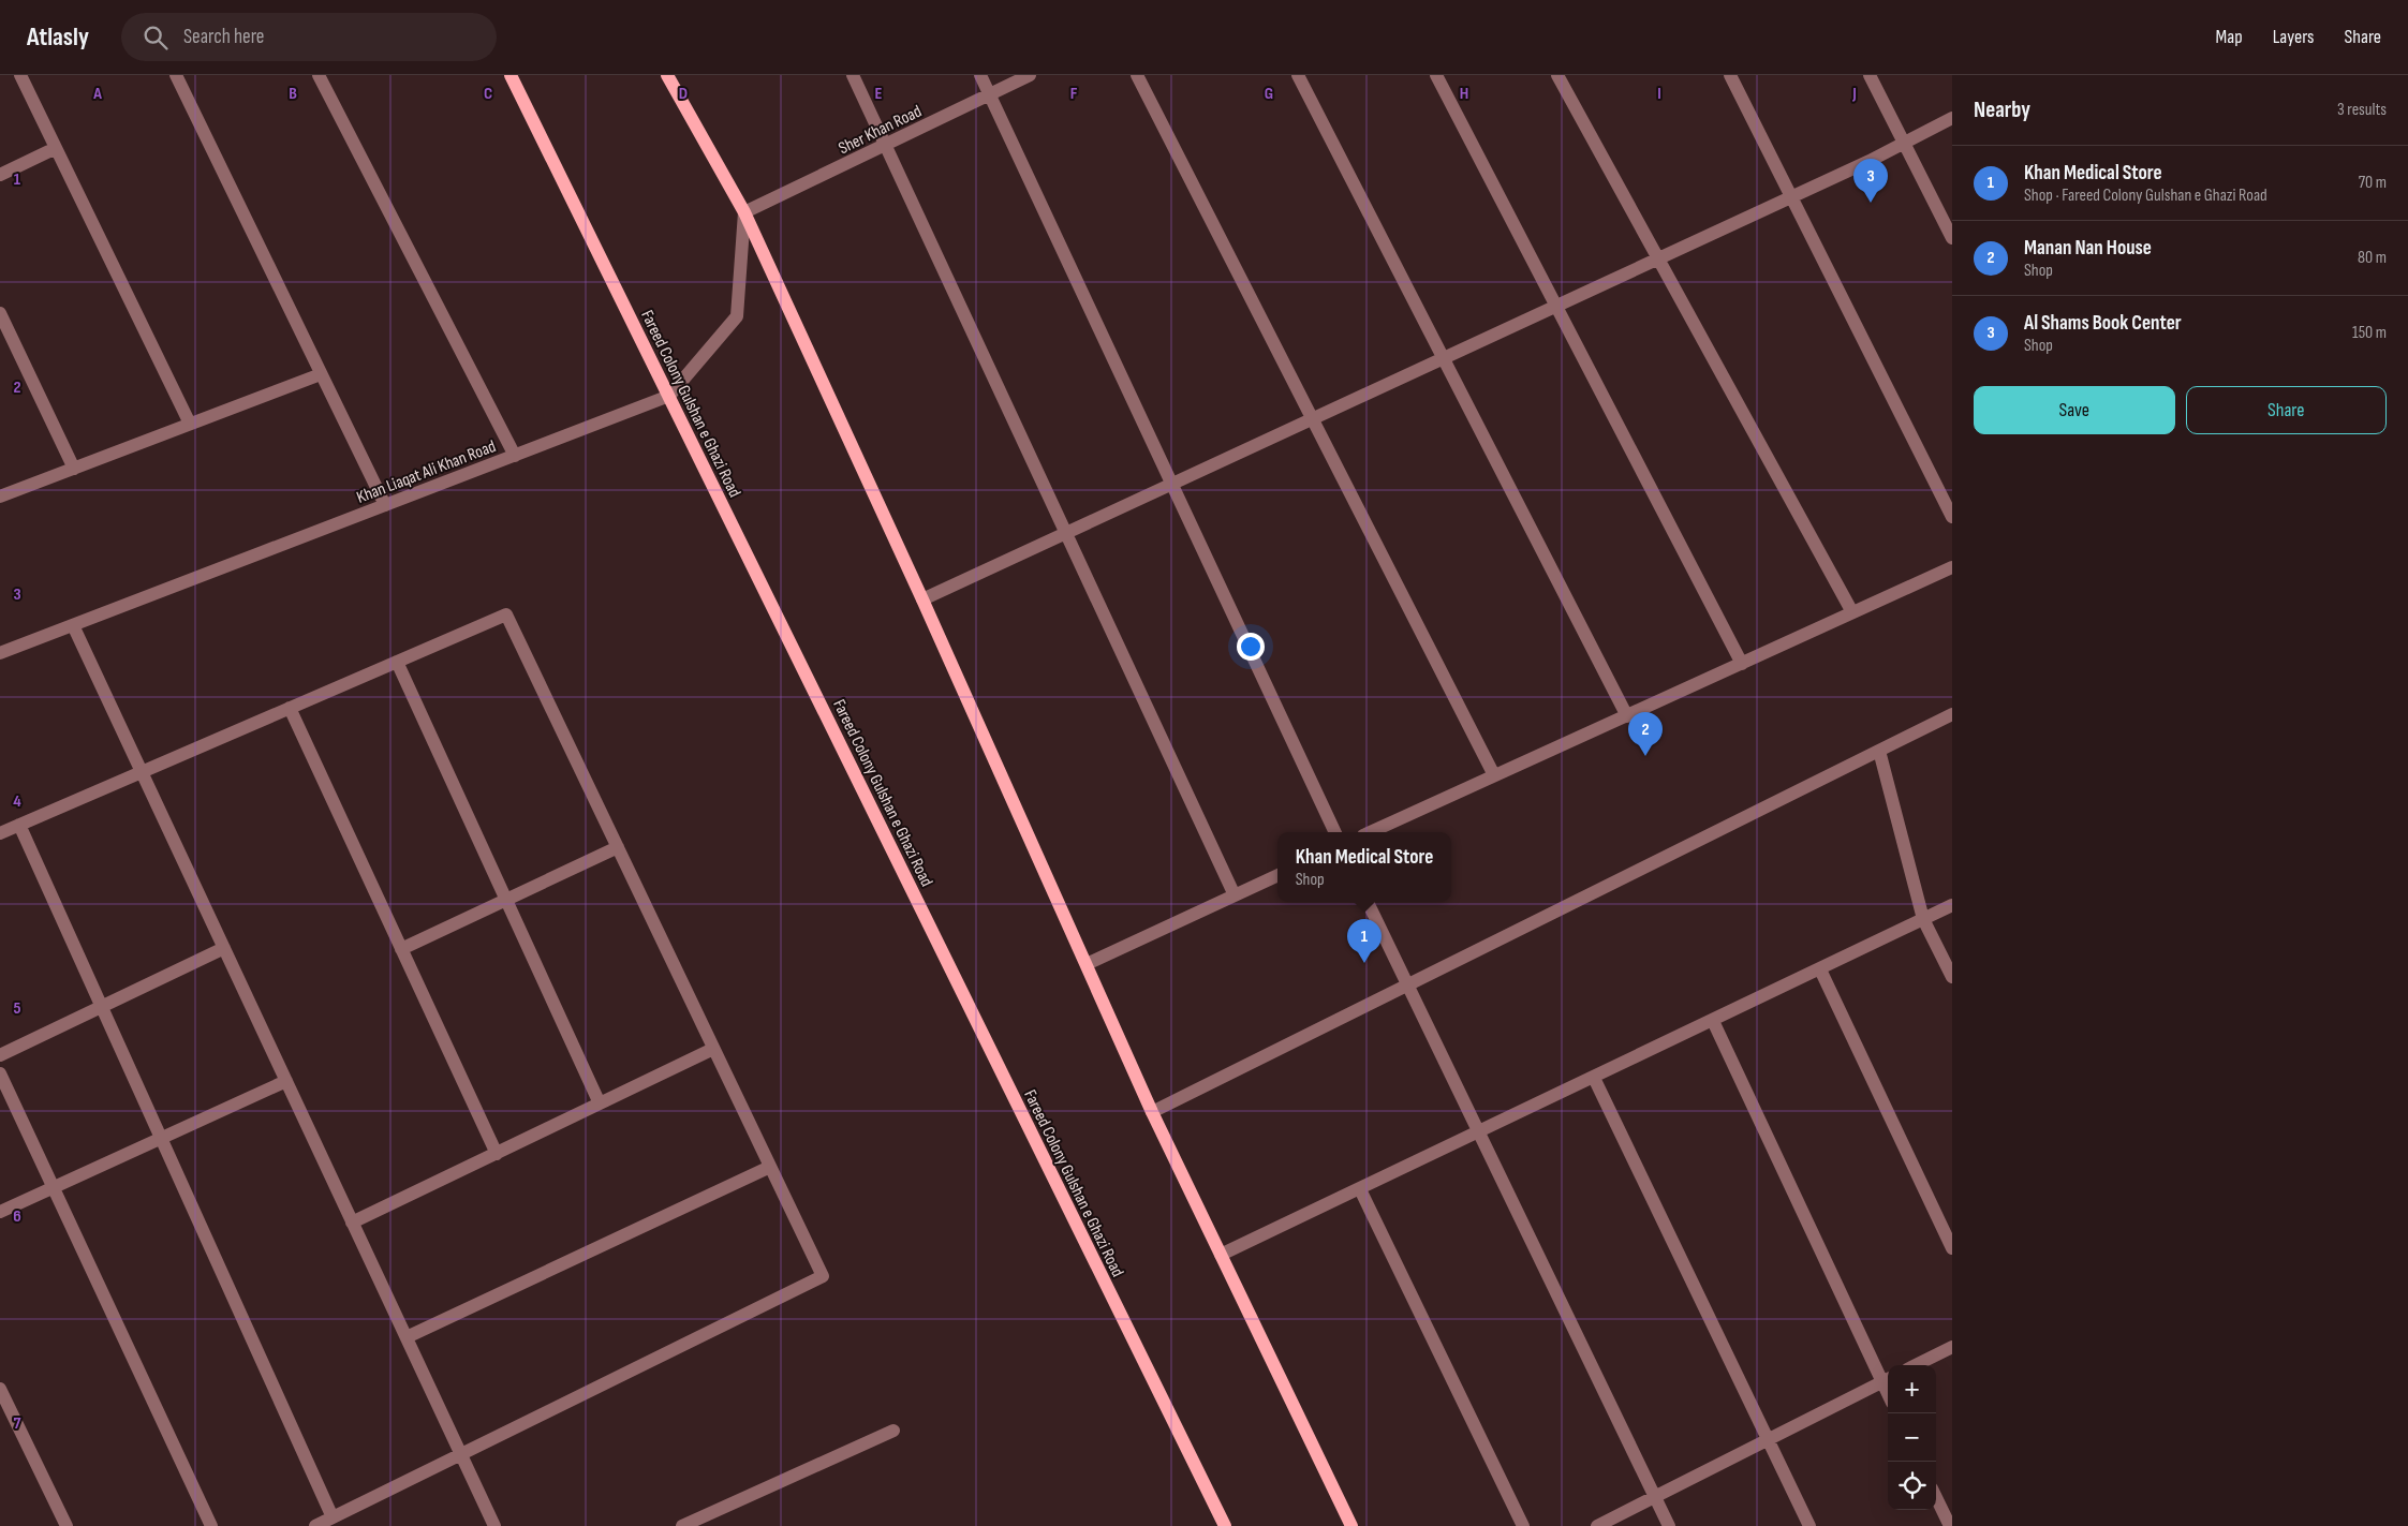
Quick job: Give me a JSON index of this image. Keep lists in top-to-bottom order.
{
  "streets": {
    "main road": ["Fareed Colony Gulshan e Ghazi Road"],
    "street": ["Sher Khan Road", "Khan Liaqat Ali Khan Road"]
  },
  "crossings": [
    ["Sher Khan Road", "Khan Liaqat Ali Khan Road"],
    ["Fareed Colony Gulshan e Ghazi Road", "Khan Liaqat Ali Khan Road"]
  ],
  "page": {
    "header": "Atlasly",
    "search": "Search here",
    "nav": ["Map", "Layers", "Share"],
    "heading": ["Nearby", "3 results"],
    "list": [
      {
        "mark": "1",
        "name": "Khan Medical Store",
        "note": "Shop · Fareed Colony Gulshan e Ghazi Road",
        "value": "70 m"
      },
      {
        "mark": "2",
        "name": "Manan Nan House",
        "note": "Shop",
        "value": "80 m"
      },
      {
        "mark": "3",
        "name": "Al Shams Book Center",
        "note": "Shop",
        "value": "150 m"
      }
    ],
    "pins": ["3", "2", "1"],
    "buttons": ["Save", "Share"],
    "popup": ["Khan Medical Store", "Shop"],
    "map_buttons": ["+", "−"]
  },
  "grid": {
    "columns": [
      "A",
      "B",
      "C",
      "D",
      "E",
      "F",
      "G",
      "H",
      "I",
      "J"
    ],
    "rows": [
      "1",
      "2",
      "3",
      "4",
      "5",
      "6",
      "7"
    ]
  }
}
